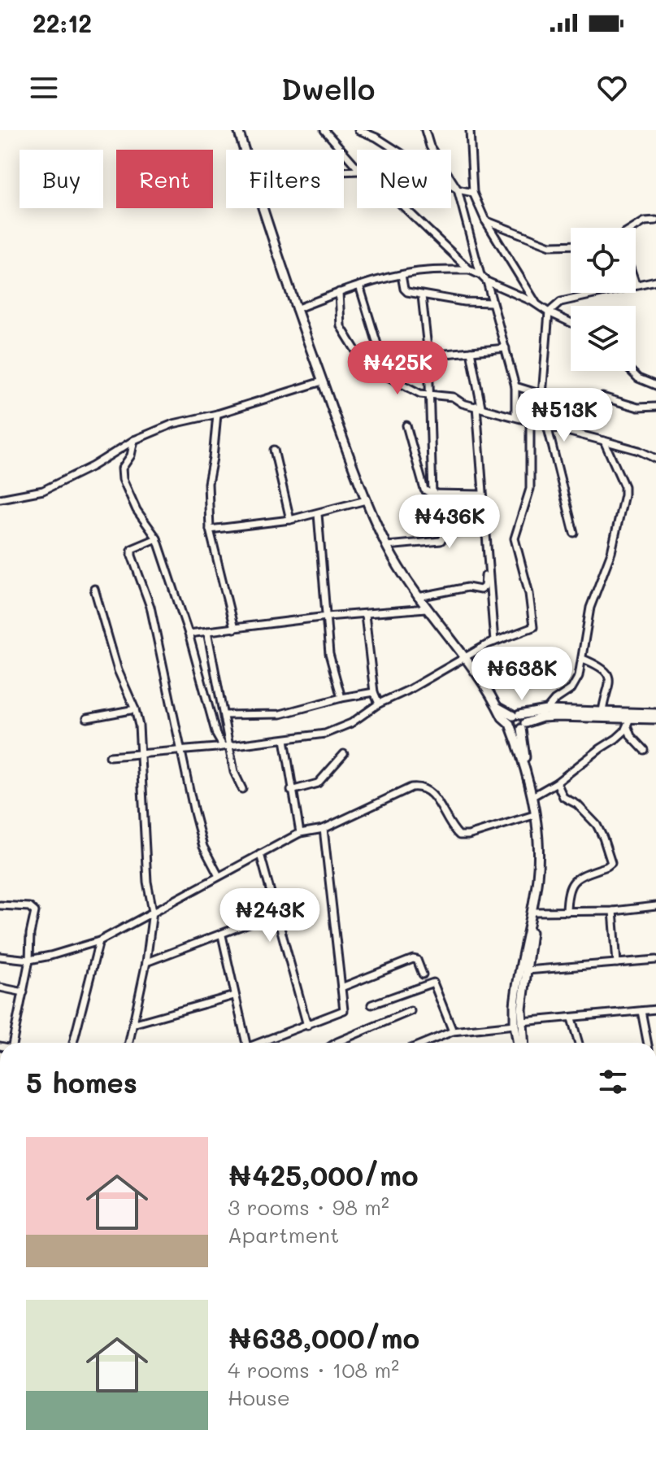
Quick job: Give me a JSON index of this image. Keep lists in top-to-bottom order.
{
  "page": {
    "status": "22:12",
    "header": "Dwello",
    "chip": [
      "Buy",
      "Rent",
      "Filters",
      "New"
    ],
    "price": [
      "₦425K",
      "₦513K",
      "₦436K",
      "₦638K",
      "₦243K"
    ],
    "heading": "5 homes",
    "list": [
      {
        "name": "₦425,000/mo",
        "note": "3 rooms · 98 m² · Apartment"
      },
      {
        "name": "₦638,000/mo",
        "note": "4 rooms · 108 m² · House"
      }
    ]
  }
}
